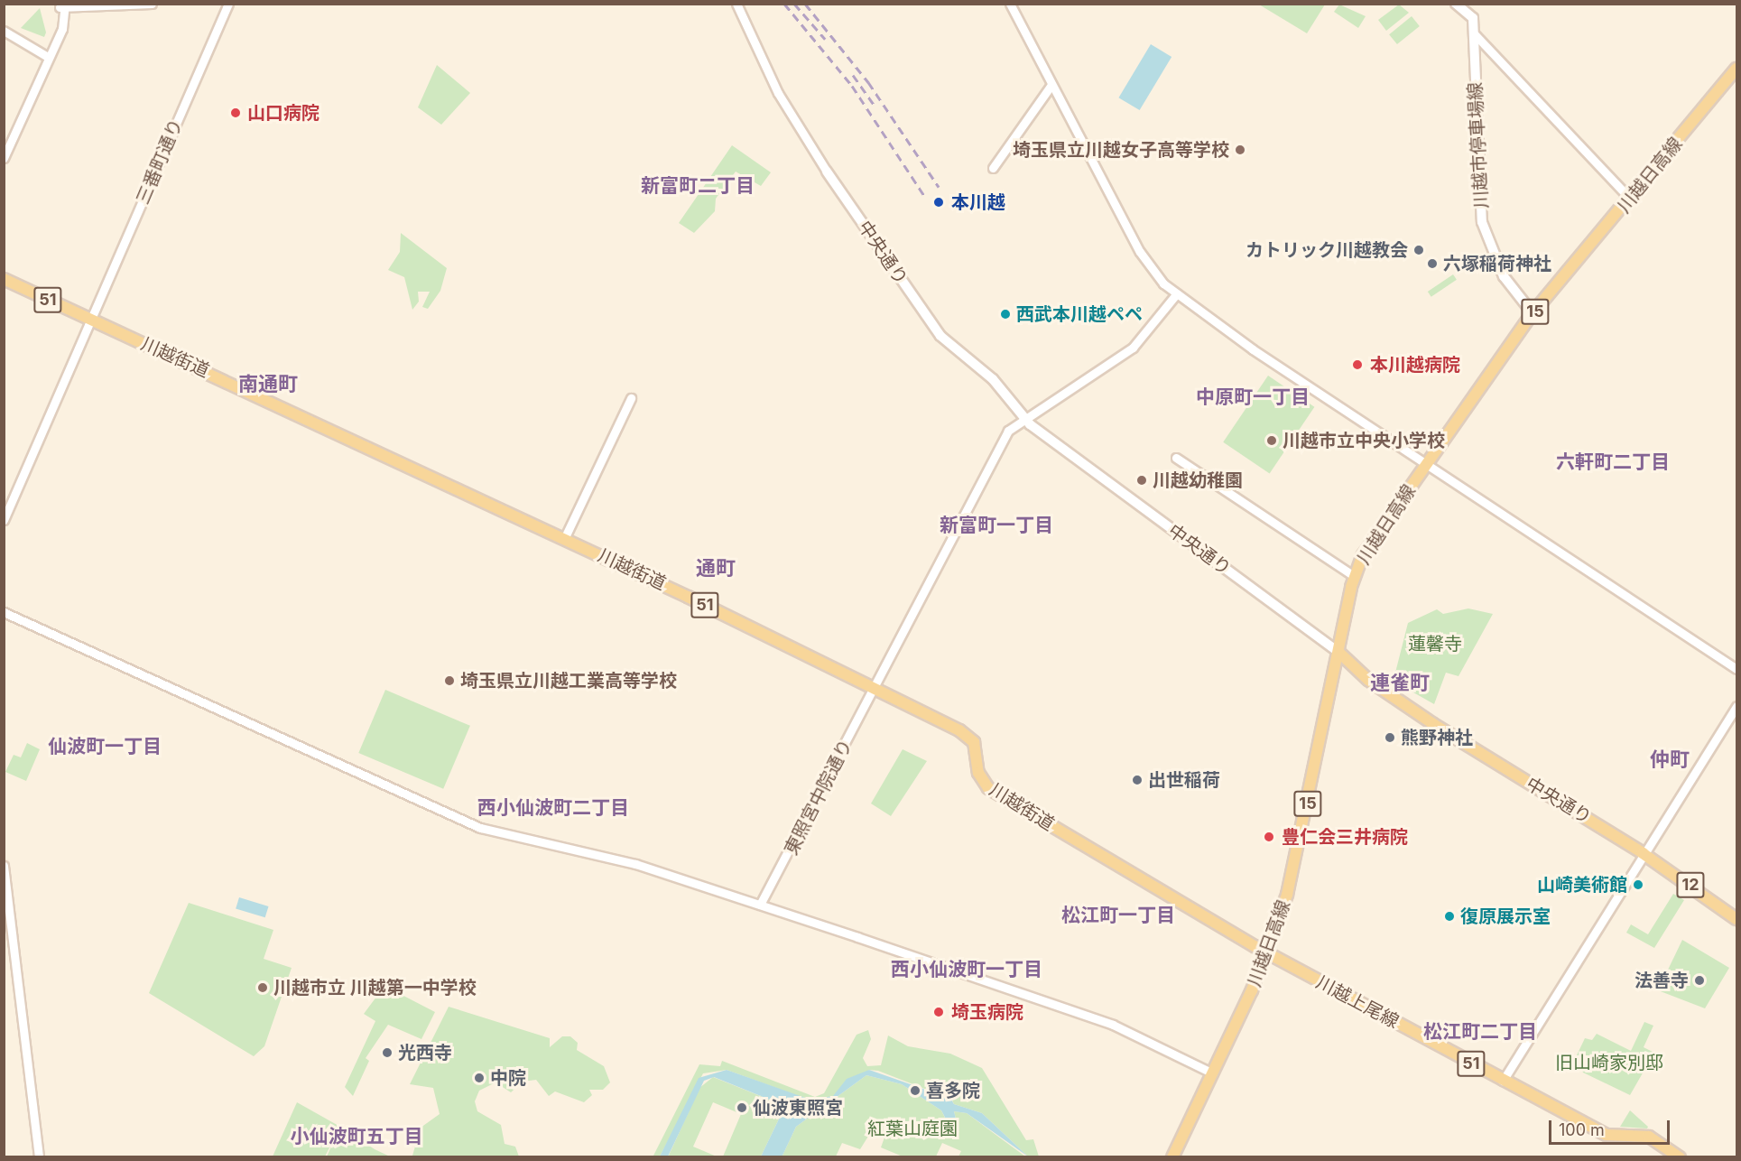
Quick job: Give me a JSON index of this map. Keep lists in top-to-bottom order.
{
  "streets": {
    "main road": [
      "川越市停車場線",
      "川越日高線",
      "中央通り",
      "51",
      "15",
      "川越街道",
      "12",
      "川越上尾線"
    ],
    "street": ["三番町通り", "東照宮中院通り"]
  },
  "crossings": [
    ["川越市停車場線", "川越日高線"],
    ["三番町通り", "川越街道"],
    ["川越日高線", "中央通り"],
    ["川越日高線", "川越街道"],
    ["川越日高線", "川越上尾線"],
    ["中央通り", "東照宮中院通り"],
    ["中央通り", "12"],
    ["川越街道", "東照宮中院通り"],
    ["川越街道", "川越上尾線"]
  ],
  "districts": [
    "新富町二丁目",
    "南通町",
    "中原町一丁目",
    "六軒町二丁目",
    "新富町一丁目",
    "通町",
    "連雀町",
    "仙波町一丁目",
    "仲町",
    "西小仙波町二丁目",
    "松江町一丁目",
    "西小仙波町一丁目",
    "松江町二丁目",
    "小仙波町五丁目"
  ],
  "parks": ["蓮馨寺", "旧山崎家別邸", "紅葉山庭園"],
  "places": [
    "山口病院",
    "埼玉県立川越女子高等学校",
    "本川越",
    "カトリック川越教会",
    "六塚稲荷神社",
    "西武本川越ペペ",
    "本川越病院",
    "川越市立中央小学校",
    "川越幼稚園",
    "埼玉県立川越工業高等学校",
    "熊野神社",
    "出世稲荷",
    "豊仁会三井病院",
    "山崎美術館",
    "復原展示室",
    "法善寺",
    "川越市立 川越第一中学校",
    "埼玉病院",
    "光西寺",
    "中院",
    "喜多院",
    "仙波東照宮"
  ],
  "scale_bar": "100 m"
}
